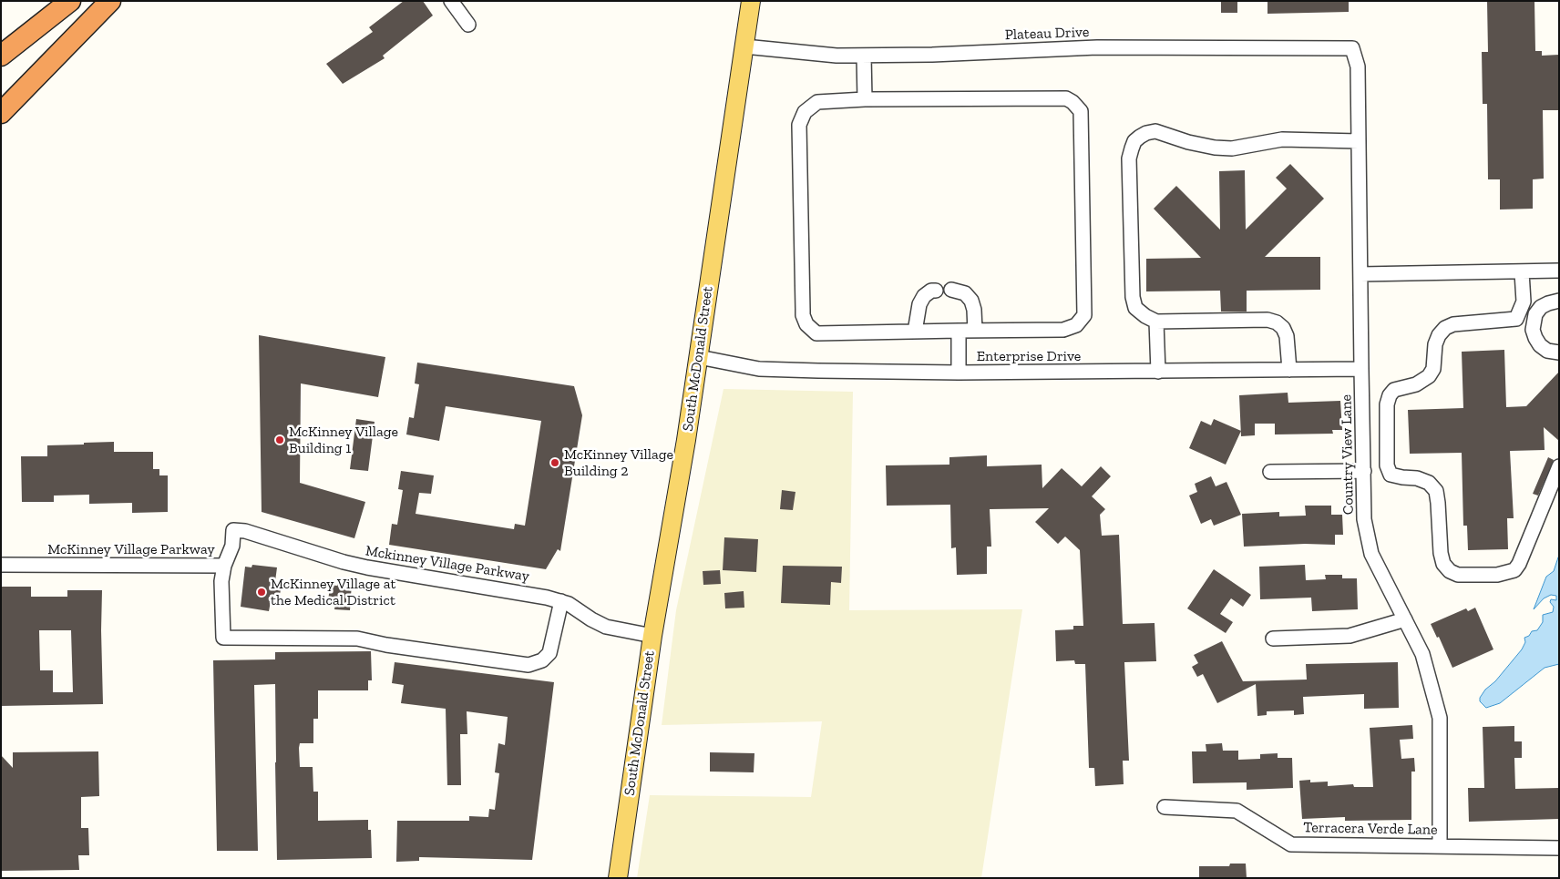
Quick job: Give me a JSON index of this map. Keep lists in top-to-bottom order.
{
  "streets": {
    "main road": ["South McDonald Street"],
    "street": [
      "Plateau Drive",
      "Enterprise Drive",
      "Country View Lane",
      "McKinney Village Parkway",
      "Mckinney Village Parkway",
      "Terracera Verde Lane"
    ]
  },
  "crossings": [
    ["Plateau Drive", "South McDonald Street"],
    ["Plateau Drive", "Country View Lane"],
    ["Enterprise Drive", "South McDonald Street"],
    ["Enterprise Drive", "Country View Lane"],
    ["South McDonald Street", "Mckinney Village Parkway"],
    ["Country View Lane", "Terracera Verde Lane"],
    ["McKinney Village Parkway", "Mckinney Village Parkway"]
  ],
  "places": ["McKinney Village Building 1", "McKinney Village Building 2", "McKinney Village at the Medical District"]
}
